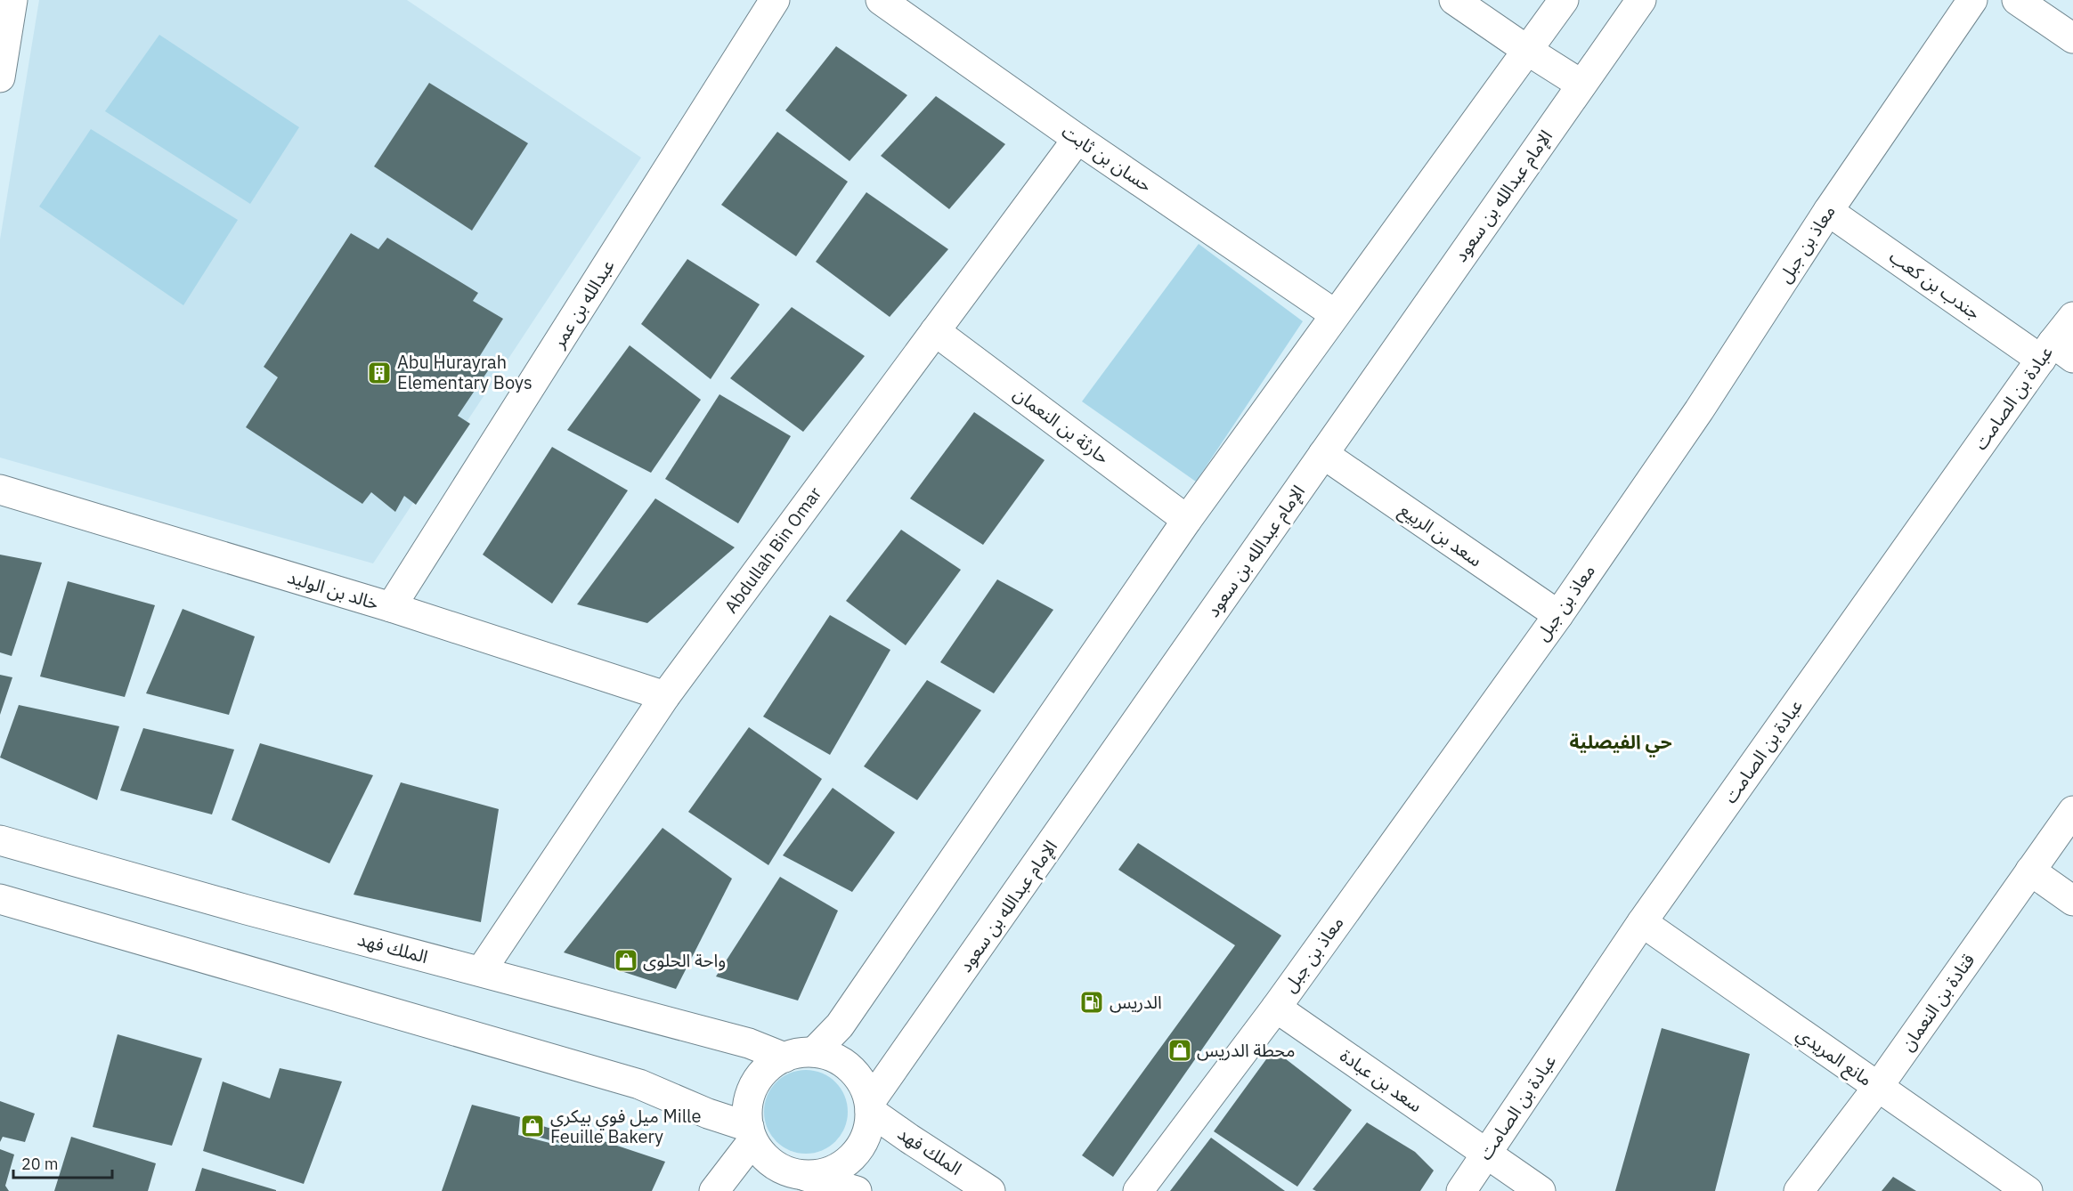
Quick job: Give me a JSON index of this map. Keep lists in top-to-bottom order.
{
  "streets": {
    "street": [
      "حسان بن ثابت",
      "الإمام عبدالله بن سعود",
      "معاذ بن جبل",
      "جندب بن كعب",
      "عبدالله بن عمر",
      "عبادة بن الصامت",
      "حارثة بن النعمان",
      "سعد بن الربيع",
      "Abdullah Bin Omar",
      "خالد بن الوليد",
      "الملك فهد",
      "قتادة بن النعمان",
      "مانع المريدي",
      "سعد بن عبادة"
    ]
  },
  "crossings": [
    ["حسان بن ثابت", "Abdullah Bin Omar"],
    ["الإمام عبدالله بن سعود", "سعد بن الربيع"],
    ["الإمام عبدالله بن سعود", "الملك فهد"],
    ["معاذ بن جبل", "جندب بن كعب"],
    ["معاذ بن جبل", "سعد بن الربيع"],
    ["معاذ بن جبل", "سعد بن عبادة"],
    ["جندب بن كعب", "عبادة بن الصامت"],
    ["عبدالله بن عمر", "خالد بن الوليد"],
    ["عبادة بن الصامت", "مانع المريدي"],
    ["عبادة بن الصامت", "سعد بن عبادة"],
    ["حارثة بن النعمان", "Abdullah Bin Omar"],
    ["Abdullah Bin Omar", "خالد بن الوليد"],
    ["Abdullah Bin Omar", "الملك فهد"],
    ["قتادة بن النعمان", "مانع المريدي"]
  ],
  "districts": ["حي الفيصلية"],
  "places": {
    "building": ["Abu Hurayrah Elementary Boys"],
    "shop": ["واحة الحلوى", "محطة الدريس", "ميل فوي بيكري Mille Feuille Bakery"],
    "fuel station": ["الدريس"]
  },
  "scale_bar": "20 m"
}
